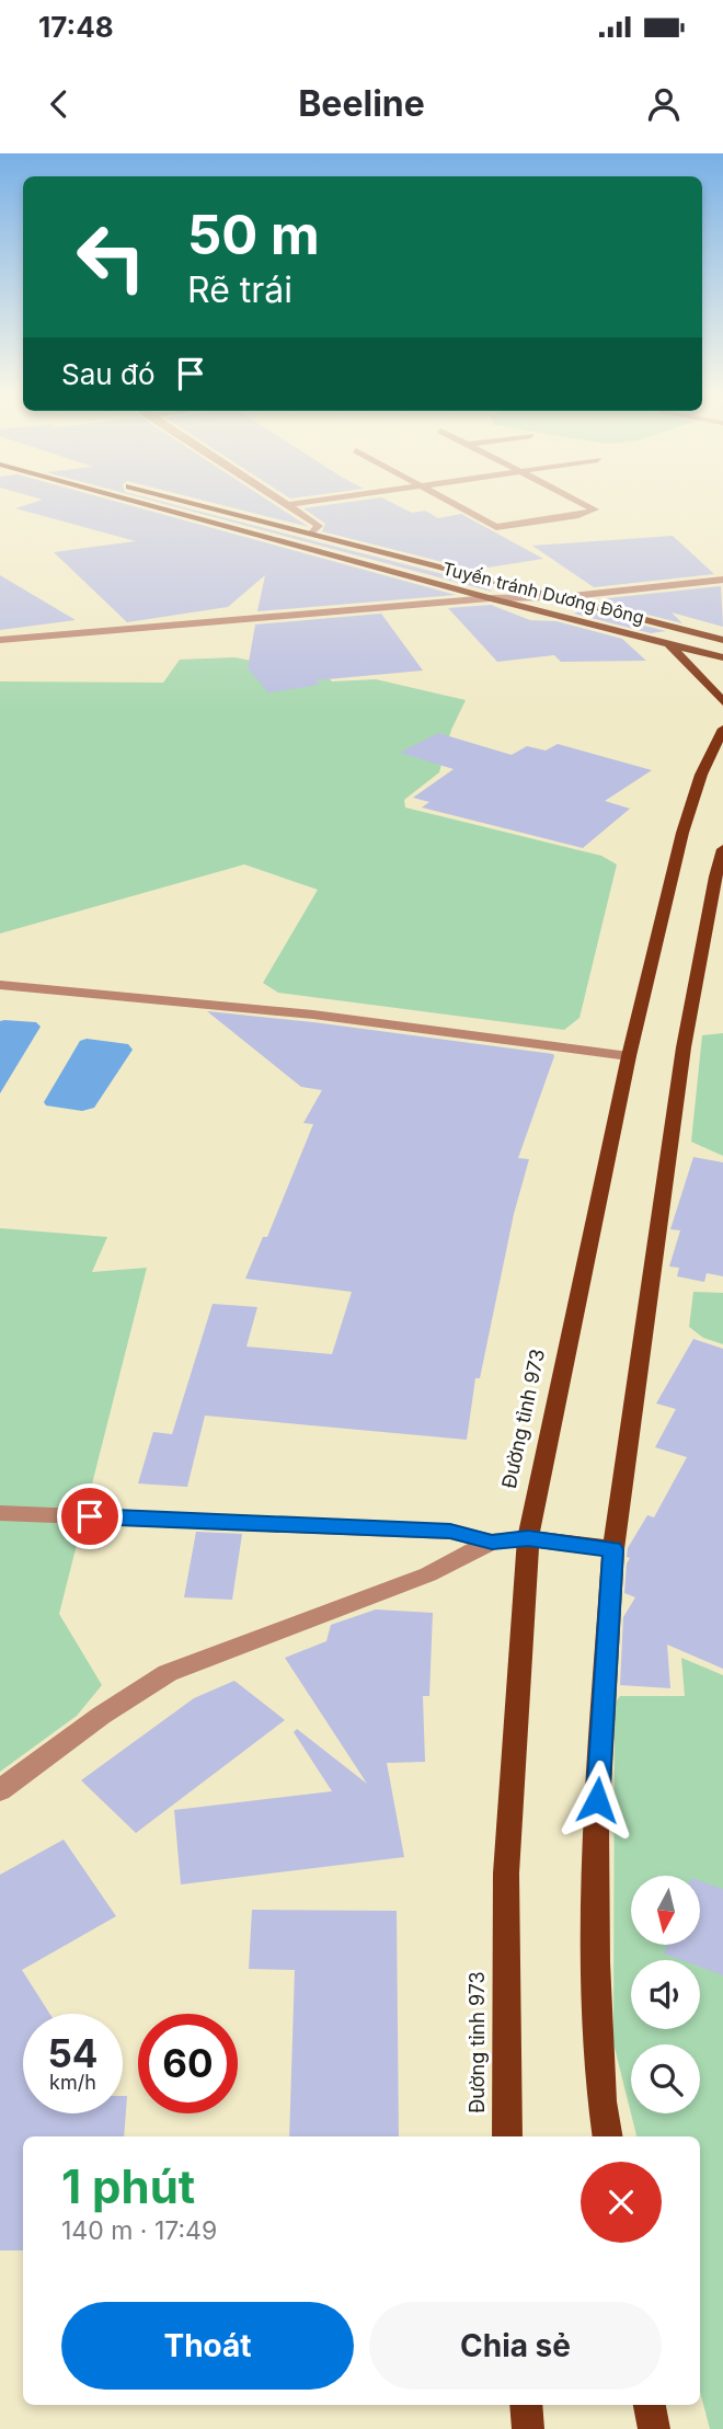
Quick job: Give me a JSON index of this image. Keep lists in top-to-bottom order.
{
  "streets": {
    "main road": ["Tuyến tránh Dương Đông", "Đường tỉnh 973"]
  },
  "north": "bottom",
  "page": {
    "status": "17:48",
    "header": "Beeline",
    "turn": ["50 m", "Rẽ trái"],
    "then": "Sau đó",
    "speed": "54 km/h",
    "limit": "60",
    "heading": ["1 phút", "140 m · 17:49"],
    "buttons": ["Thoát", "Chia sẻ"]
  }
}
